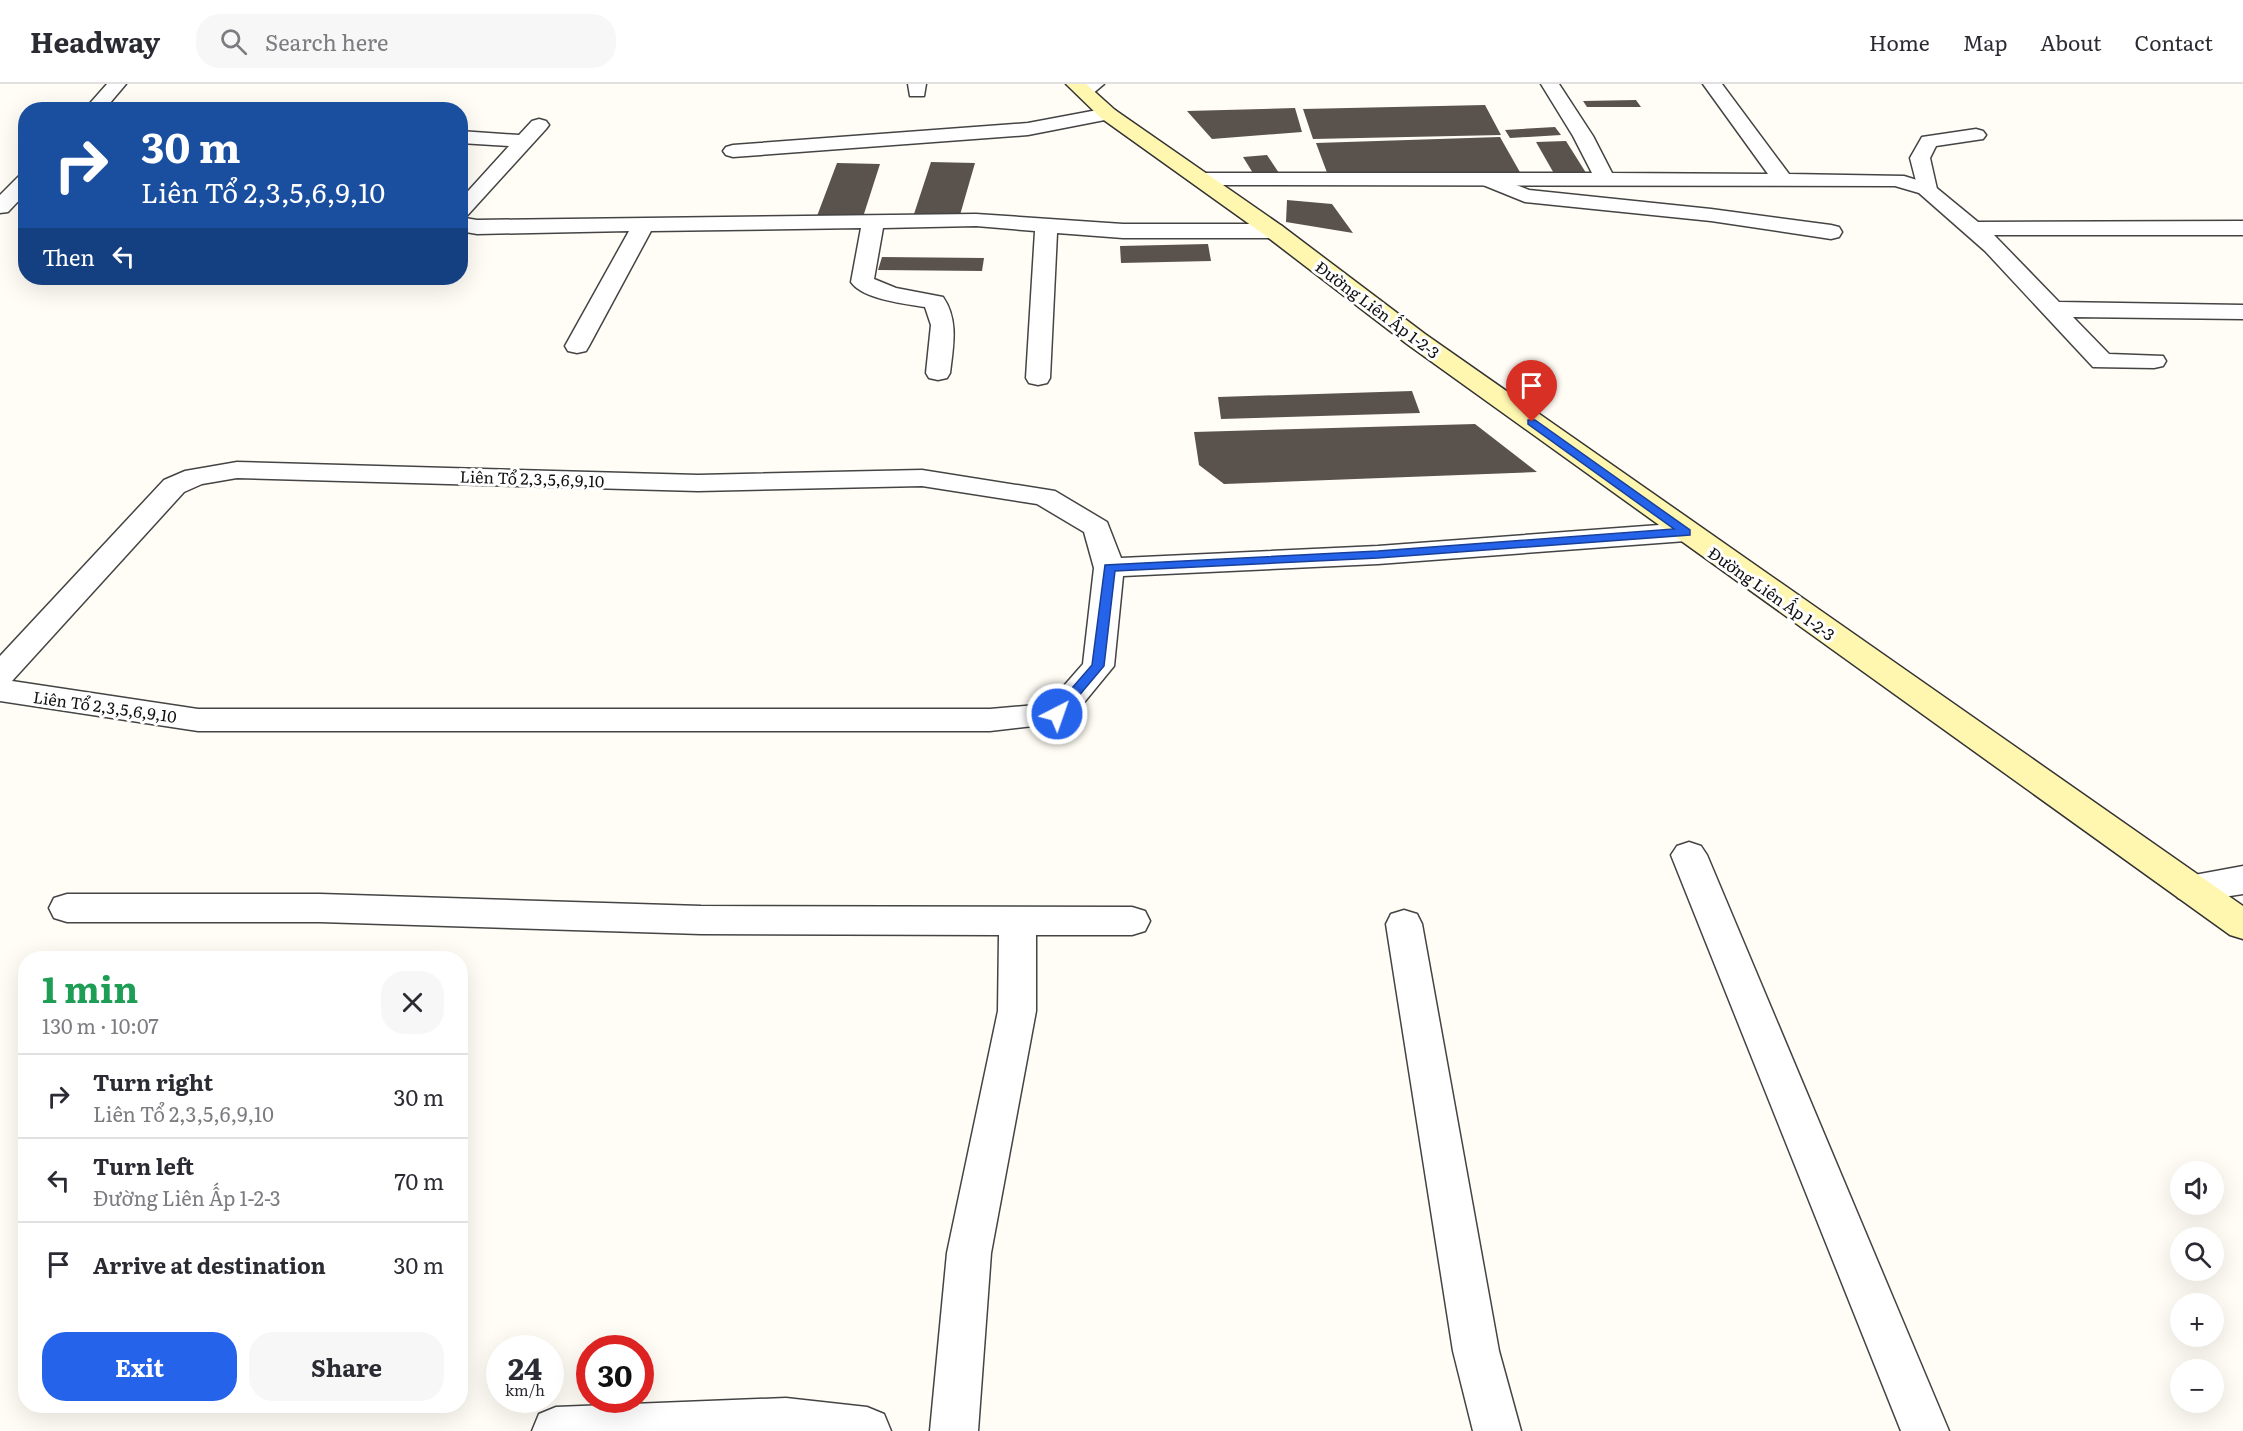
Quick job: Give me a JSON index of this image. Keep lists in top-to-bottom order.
{
  "streets": {
    "street": ["Đường Liên Ấp 1-2-3", "Liên Tổ 2,3,5,6,9,10"]
  },
  "page": {
    "header": "Headway",
    "search": "Search here",
    "nav": [
      "Home",
      "Map",
      "About",
      "Contact"
    ],
    "turn": ["30 m", "Liên Tổ 2,3,5,6,9,10"],
    "then": "Then",
    "heading": ["1 min", "130 m · 10:07"],
    "list": [
      {
        "name": "Turn right",
        "note": "Liên Tổ 2,3,5,6,9,10",
        "value": "30 m"
      },
      {
        "name": "Turn left",
        "note": "Đường Liên Ấp 1-2-3",
        "value": "70 m"
      },
      {
        "name": "Arrive at destination",
        "value": "30 m"
      }
    ],
    "map_buttons": ["+", "−"],
    "buttons": ["Exit", "Share"],
    "speed": "24 km/h",
    "limit": "30"
  }
}
